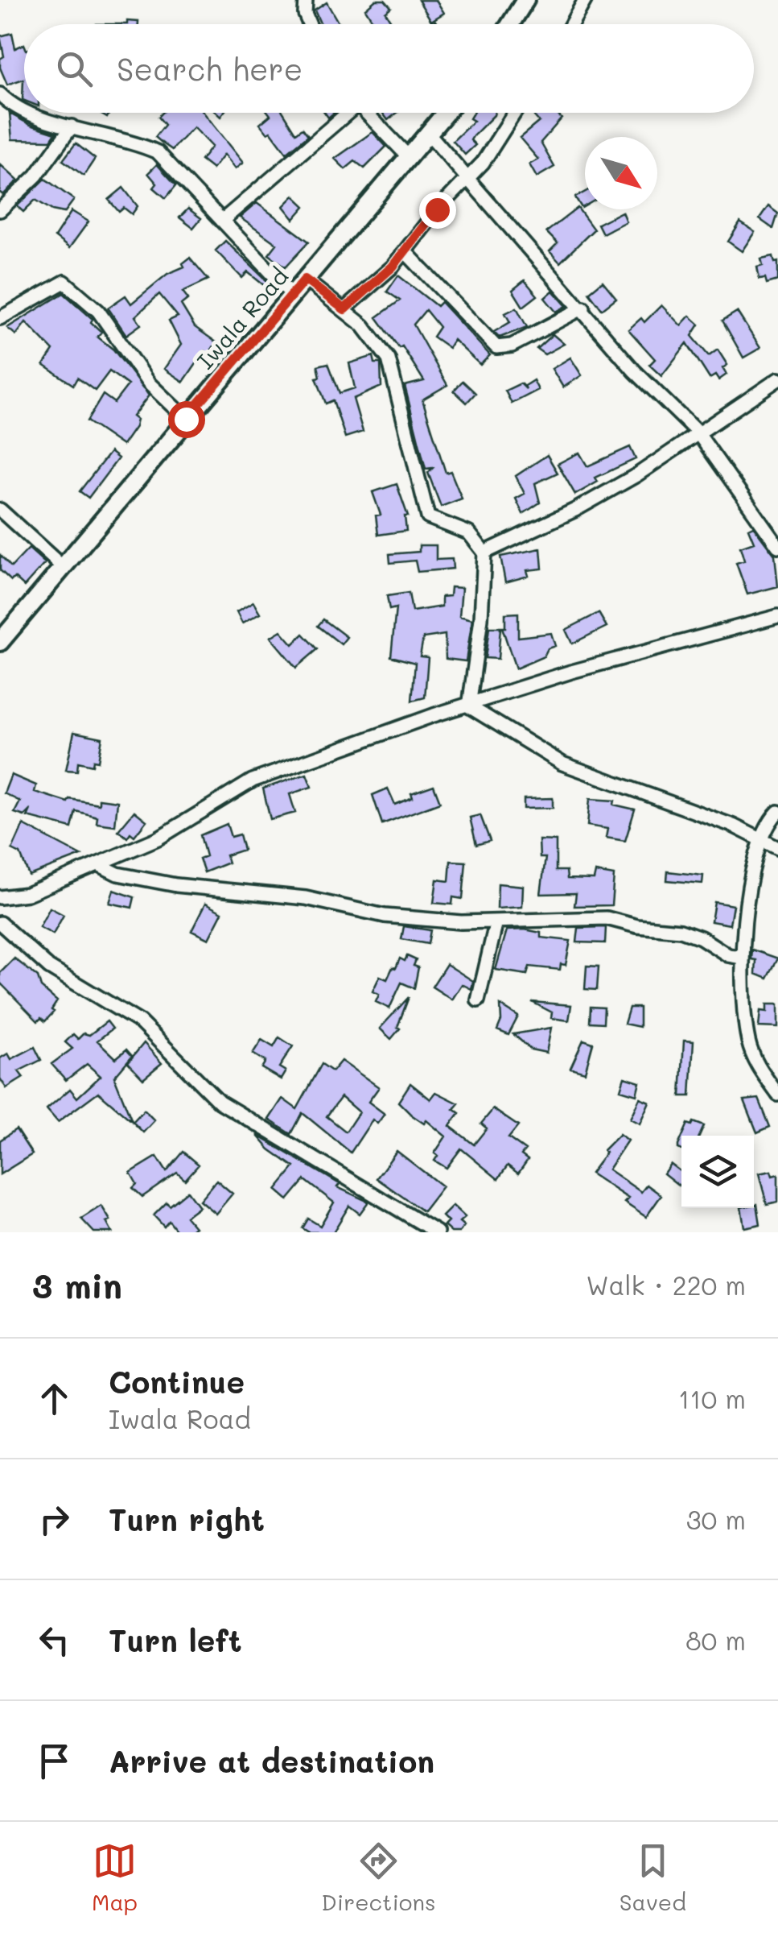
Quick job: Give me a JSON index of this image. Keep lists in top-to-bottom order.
{
  "streets": {
    "street": ["Iwala Road"]
  },
  "north": "bottom right",
  "page": {
    "search": "Search here",
    "heading": ["3 min", "Walk · 220 m"],
    "list": [
      ["Continue", "Iwala Road", "110 m"],
      ["Turn right", "30 m"],
      ["Turn left", "80 m"],
      "Arrive at destination"
    ],
    "nav": ["Map", "Directions", "Saved"]
  }
}
